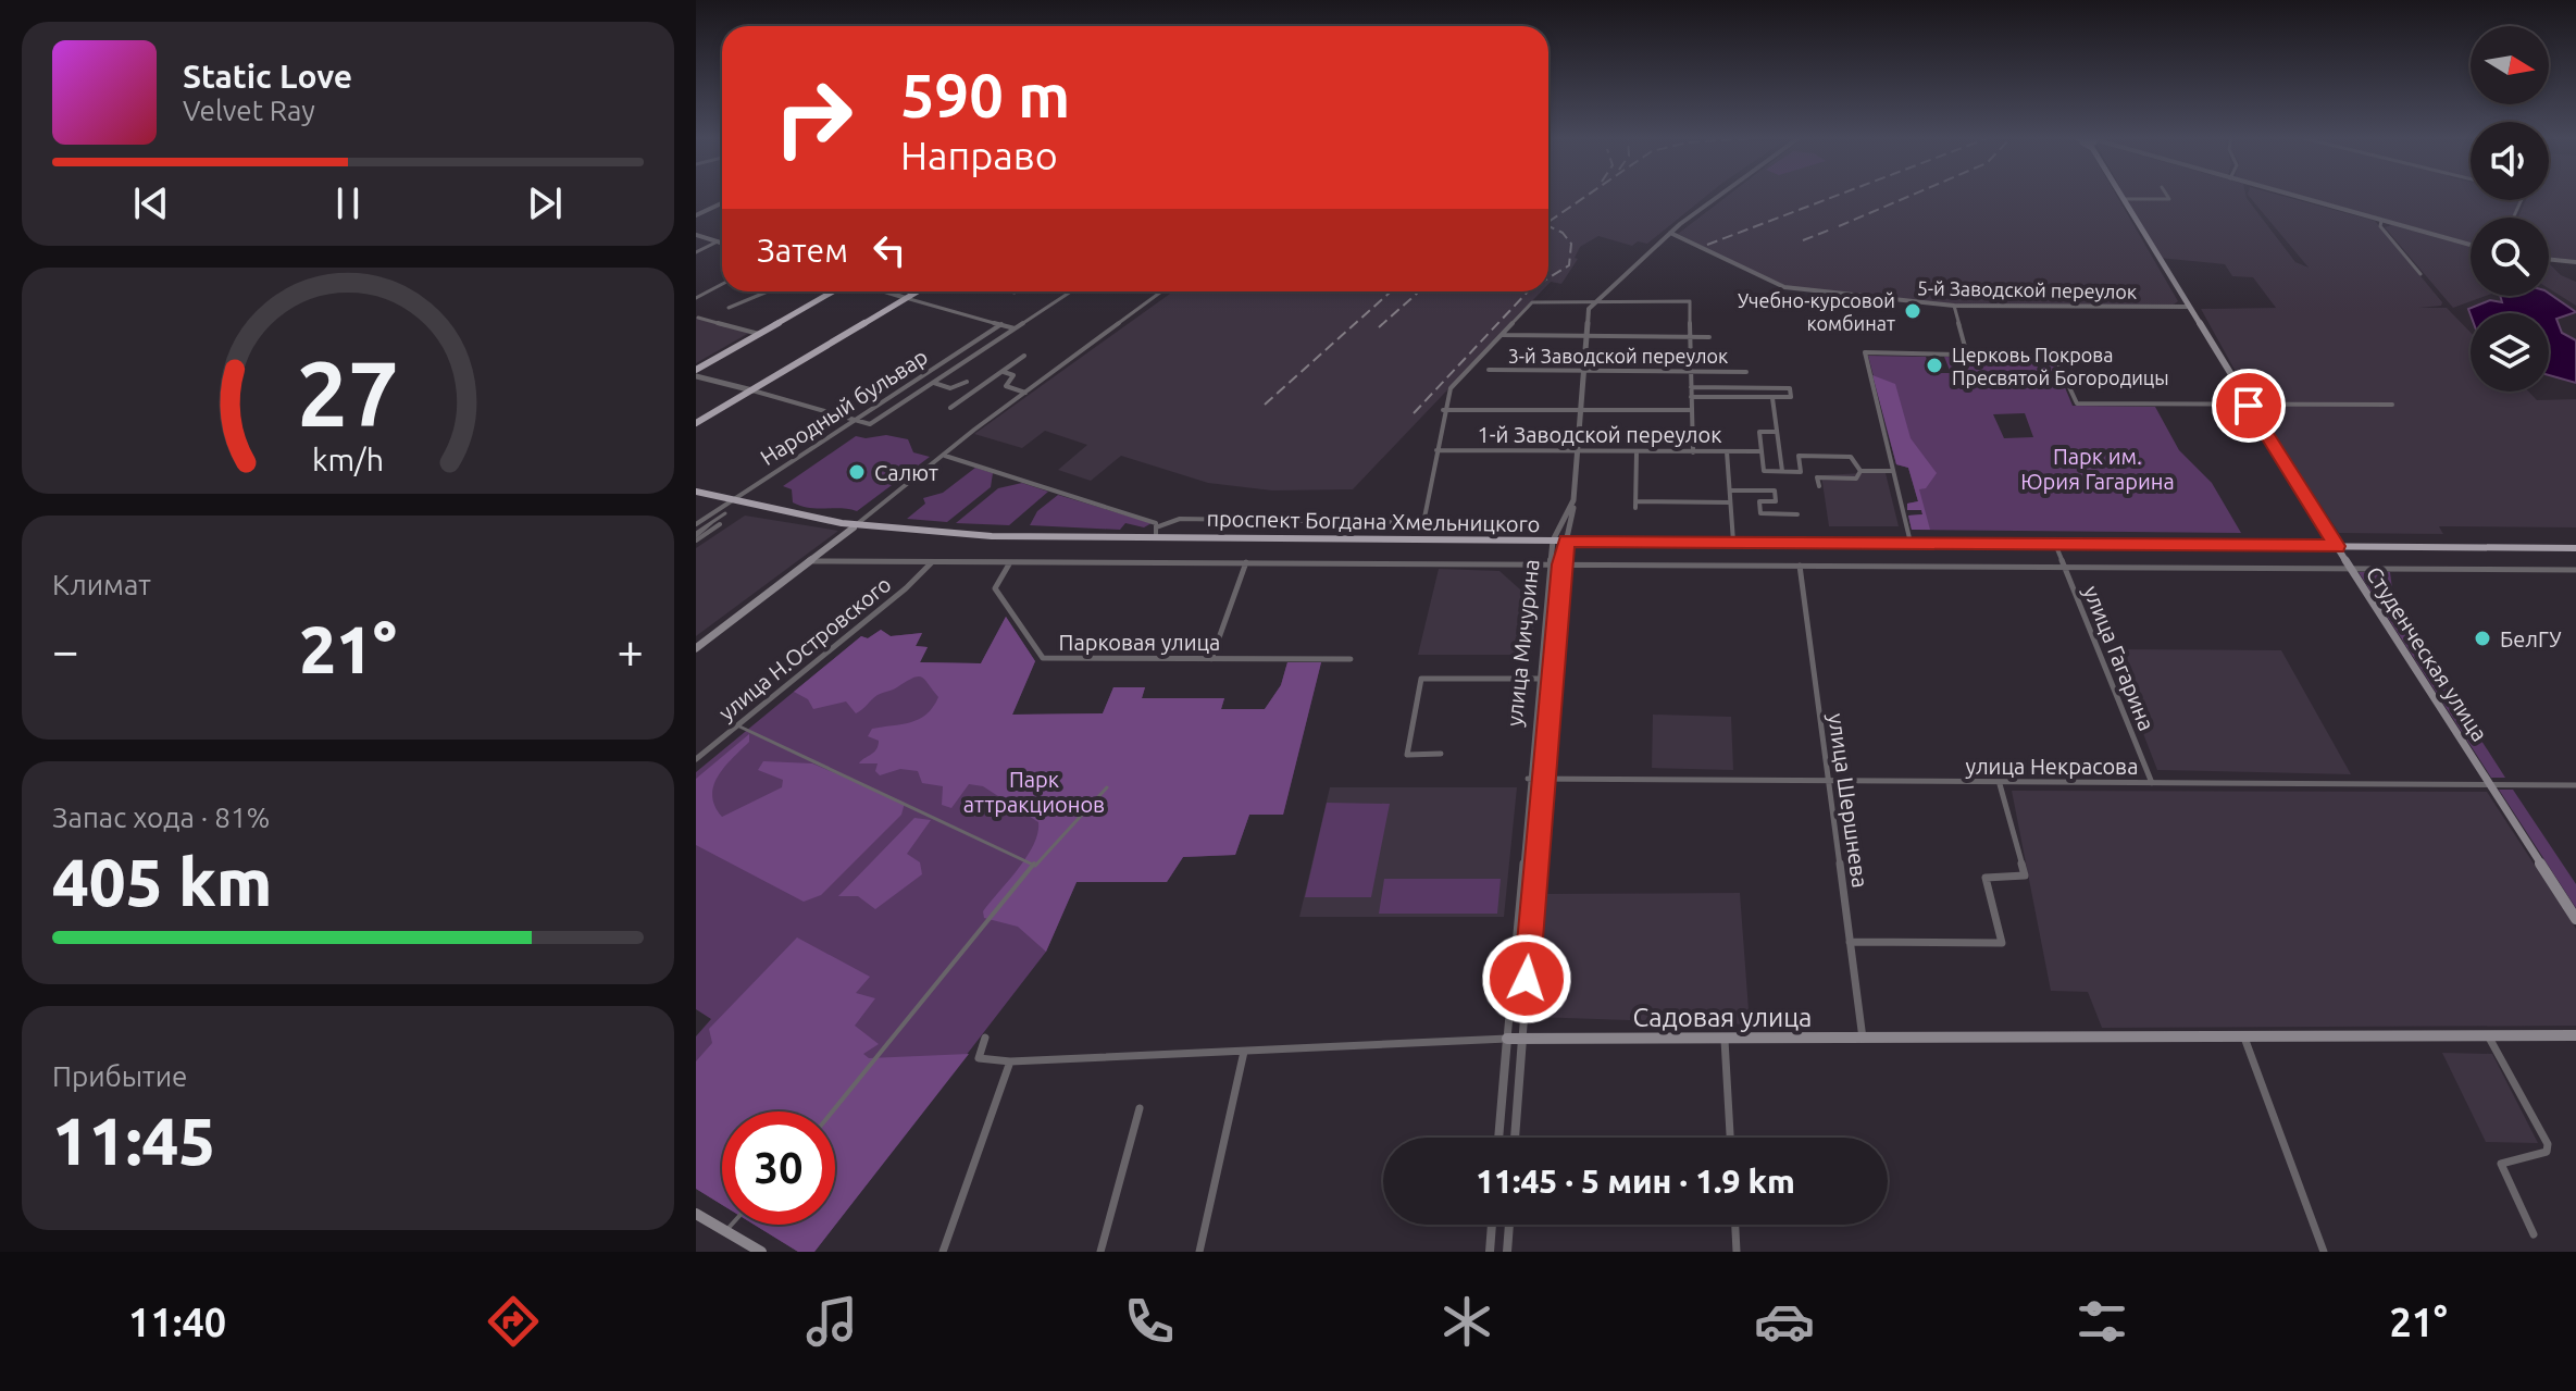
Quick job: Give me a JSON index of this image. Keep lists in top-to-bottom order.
{
  "streets": {
    "main road": ["проспект Богдана Хмельницкого", "Студенческая улица", "Садовая улица"],
    "street": [
      "5-й Заводской переулок",
      "3-й Заводской переулок",
      "Народный бульвар",
      "1-й Заводской переулок",
      "Парковая улица",
      "улица Мичурина",
      "улица Н.Островского",
      "улица Гагарина",
      "улица Некрасова",
      "улица Шершнева"
    ]
  },
  "crossings": [
    ["5-й Заводской переулок", "Студенческая улица"],
    ["3-й Заводской переулок", "улица Мичурина"],
    ["Народный бульвар", "проспект Богдана Хмельницкого"],
    ["1-й Заводской переулок", "улица Мичурина"],
    ["проспект Богдана Хмельницкого", "улица Мичурина"],
    ["проспект Богдана Хмельницкого", "Студенческая улица"],
    ["проспект Богдана Хмельницкого", "улица Гагарина"],
    ["улица Мичурина", "улица Некрасова"],
    ["улица Мичурина", "Садовая улица"],
    ["Студенческая улица", "улица Некрасова"],
    ["улица Гагарина", "улица Некрасова"],
    ["улица Некрасова", "улица Шершнева"],
    ["улица Шершнева", "Садовая улица"]
  ],
  "parks": ["Парк им. Юрия Гагарина", "Парк аттракционов"],
  "places": [
    "Учебно-курсовой комбинат",
    "Церковь Покрова Пресвятой Богородицы",
    "Салют",
    "БелГУ"
  ],
  "north": "right",
  "page": {
    "turn": ["590 m", "Направо"],
    "song": ["Static Love", "Velvet Ray"],
    "then": "Затем",
    "tile": [
      "Климат",
      ["Запас хода · 81%", "405 km"],
      ["Прибытие", "11:45"]
    ],
    "heat": ["−", "21°", "+"],
    "limit": "30",
    "trip": "11:45 · 5 мин · 1.9 km",
    "tabs": ["11:40", "21°"],
    "gauge": ["27", "km/h"]
  }
}
